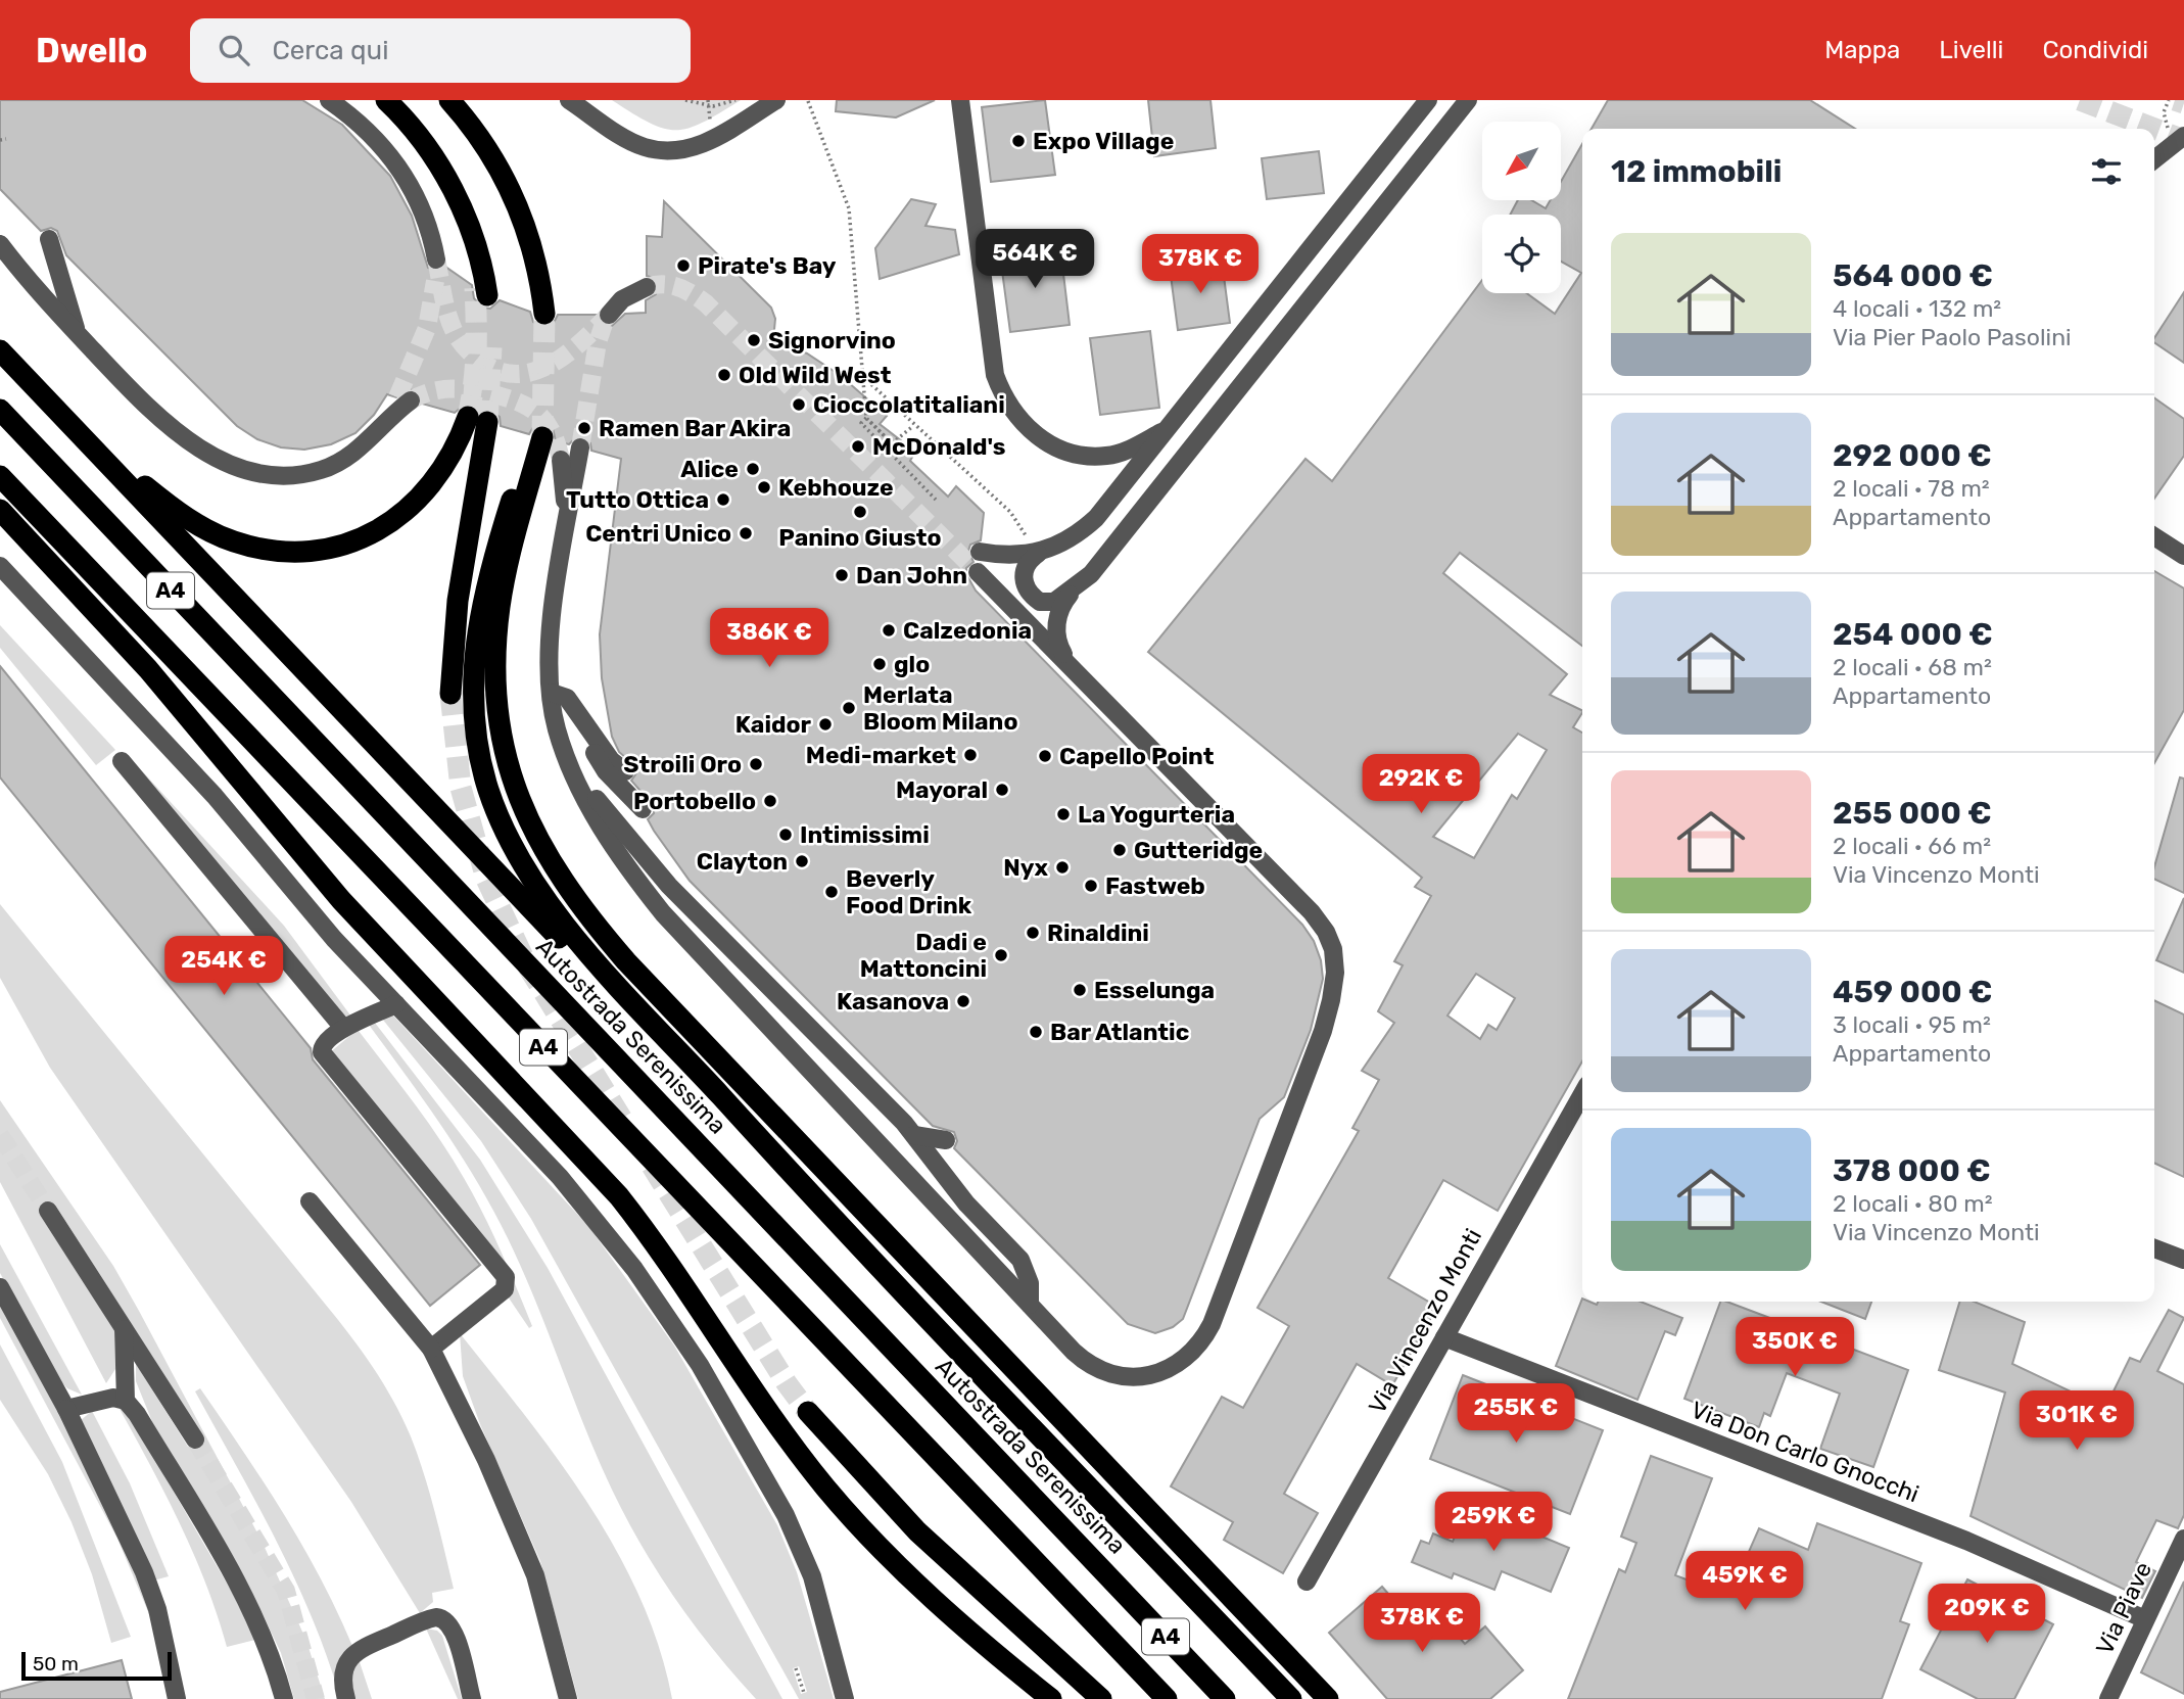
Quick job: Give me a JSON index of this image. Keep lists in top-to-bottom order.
{
  "streets": {
    "highway": ["A4", "Autostrada Serenissima"],
    "street": ["Via Vincenzo Monti", "Via Don Carlo Gnocchi", "Via Piave"]
  },
  "crossings": [
    ["Via Vincenzo Monti", "Via Don Carlo Gnocchi"],
    ["Via Don Carlo Gnocchi", "Via Piave"]
  ],
  "places": [
    "Expo Village",
    "Pirate's Bay",
    "Signorvino",
    "Old Wild West",
    "Cioccolatitaliani",
    "Ramen Bar Akira",
    "McDonald's",
    "Alice",
    "Kebhouze",
    "Tutto Ottica",
    "Panino Giusto",
    "Centri Unico",
    "Dan John",
    "Calzedonia",
    "glo",
    "Merlata Bloom Milano",
    "Kaidor",
    "Medi-market",
    "Capello Point",
    "Stroili Oro",
    "Mayoral",
    "Portobello",
    "La Yogurteria",
    "Intimissimi",
    "Gutteridge",
    "Clayton",
    "Nyx",
    "Fastweb",
    "Beverly Food Drink",
    "Rinaldini",
    "Dadi e Mattoncini",
    "Esselunga",
    "Kasanova",
    "Bar Atlantic"
  ],
  "scale_bar": "50 m",
  "north": "bottom left",
  "page": {
    "header": "Dwello",
    "search": "Cerca qui",
    "nav": ["Mappa", "Livelli", "Condividi"],
    "heading": "12 immobili",
    "list": [
      {
        "name": "564 000 €",
        "note": "4 locali · 132 m² · Via Pier Paolo Pasolini"
      },
      {
        "name": "292 000 €",
        "note": "2 locali · 78 m² · Appartamento"
      },
      {
        "name": "254 000 €",
        "note": "2 locali · 68 m² · Appartamento"
      },
      {
        "name": "255 000 €",
        "note": "2 locali · 66 m² · Via Vincenzo Monti"
      },
      {
        "name": "459 000 €",
        "note": "3 locali · 95 m² · Appartamento"
      },
      {
        "name": "378 000 €",
        "note": "2 locali · 80 m² · Via Vincenzo Monti"
      }
    ],
    "price": [
      "564K €",
      "378K €",
      "386K €",
      "292K €",
      "254K €",
      "350K €",
      "255K €",
      "301K €",
      "259K €",
      "459K €",
      "209K €",
      "378K €"
    ],
    "scale": "50 m"
  }
}
